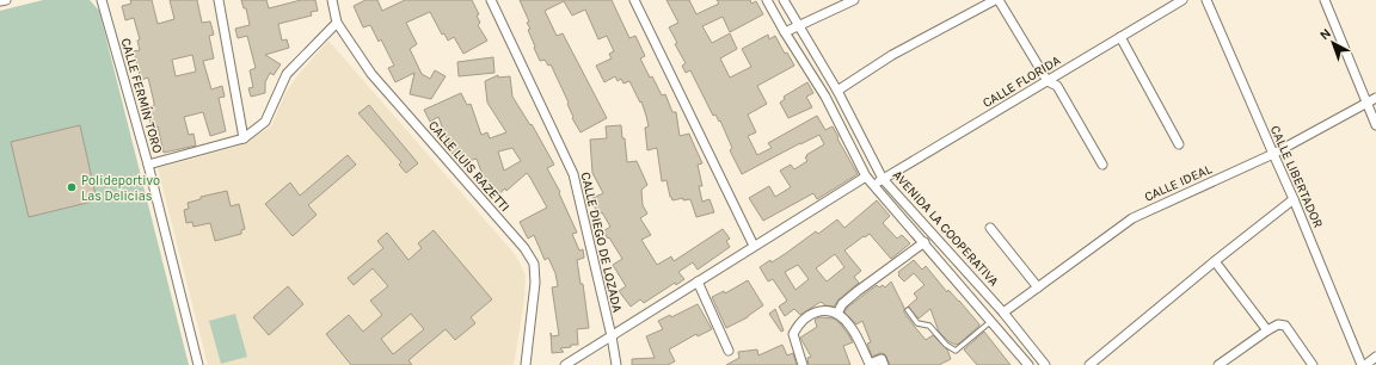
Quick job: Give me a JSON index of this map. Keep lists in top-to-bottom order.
{
  "streets": {
    "street": [
      "CALLE FLORIDA",
      "CALLE FERMÍN TORO",
      "CALLE LUIS RAZETTI",
      "CALLE LIBERTADOR",
      "CALLE IDEAL",
      "AVENIDA LA COOPERATIVA",
      "CALLE DIEGO DE LOZADA"
    ]
  },
  "crossings": [
    ["CALLE FLORIDA", "AVENIDA LA COOPERATIVA"],
    ["CALLE LIBERTADOR", "CALLE IDEAL"],
    ["CALLE IDEAL", "AVENIDA LA COOPERATIVA"]
  ],
  "places": ["Polideportivo Las Delicias"],
  "north": "top left"
}
